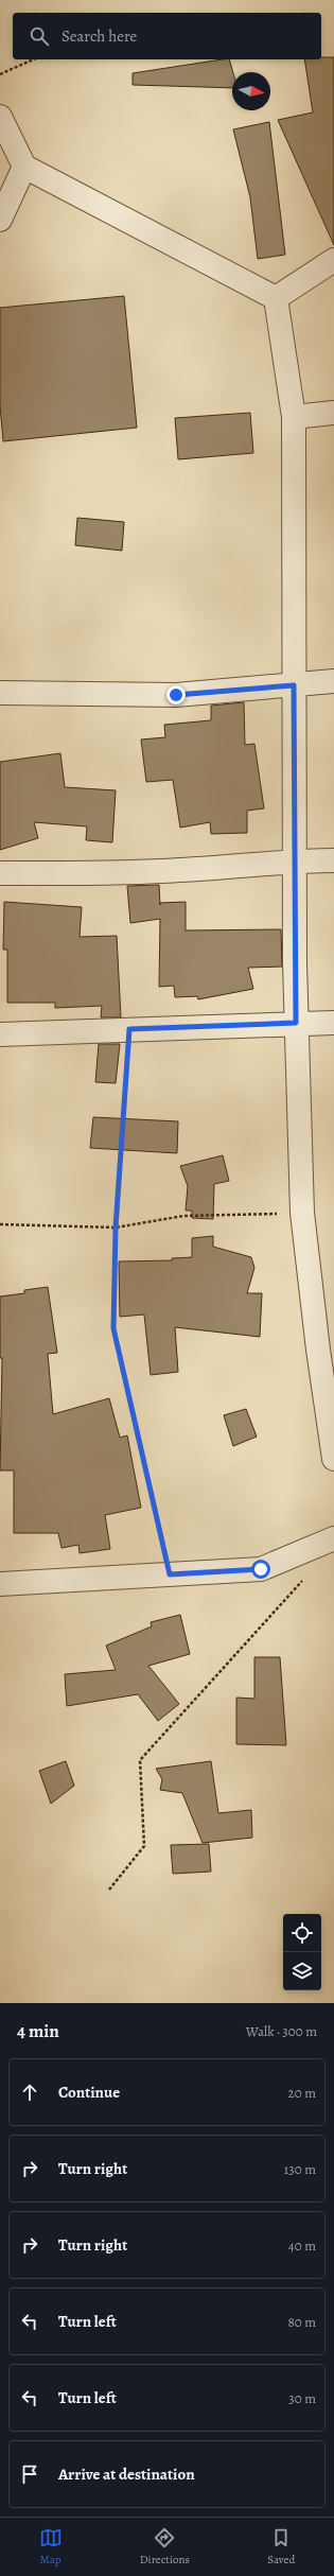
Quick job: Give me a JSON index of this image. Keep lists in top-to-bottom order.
{
  "north": "right",
  "page": {
    "search": "Search here",
    "heading": ["4 min", "Walk · 300 m"],
    "list": [
      ["Continue", "20 m"],
      ["Turn right", "130 m"],
      ["Turn right", "40 m"],
      ["Turn left", "80 m"],
      ["Turn left", "30 m"],
      "Arrive at destination"
    ],
    "nav": ["Map", "Directions", "Saved"]
  }
}
